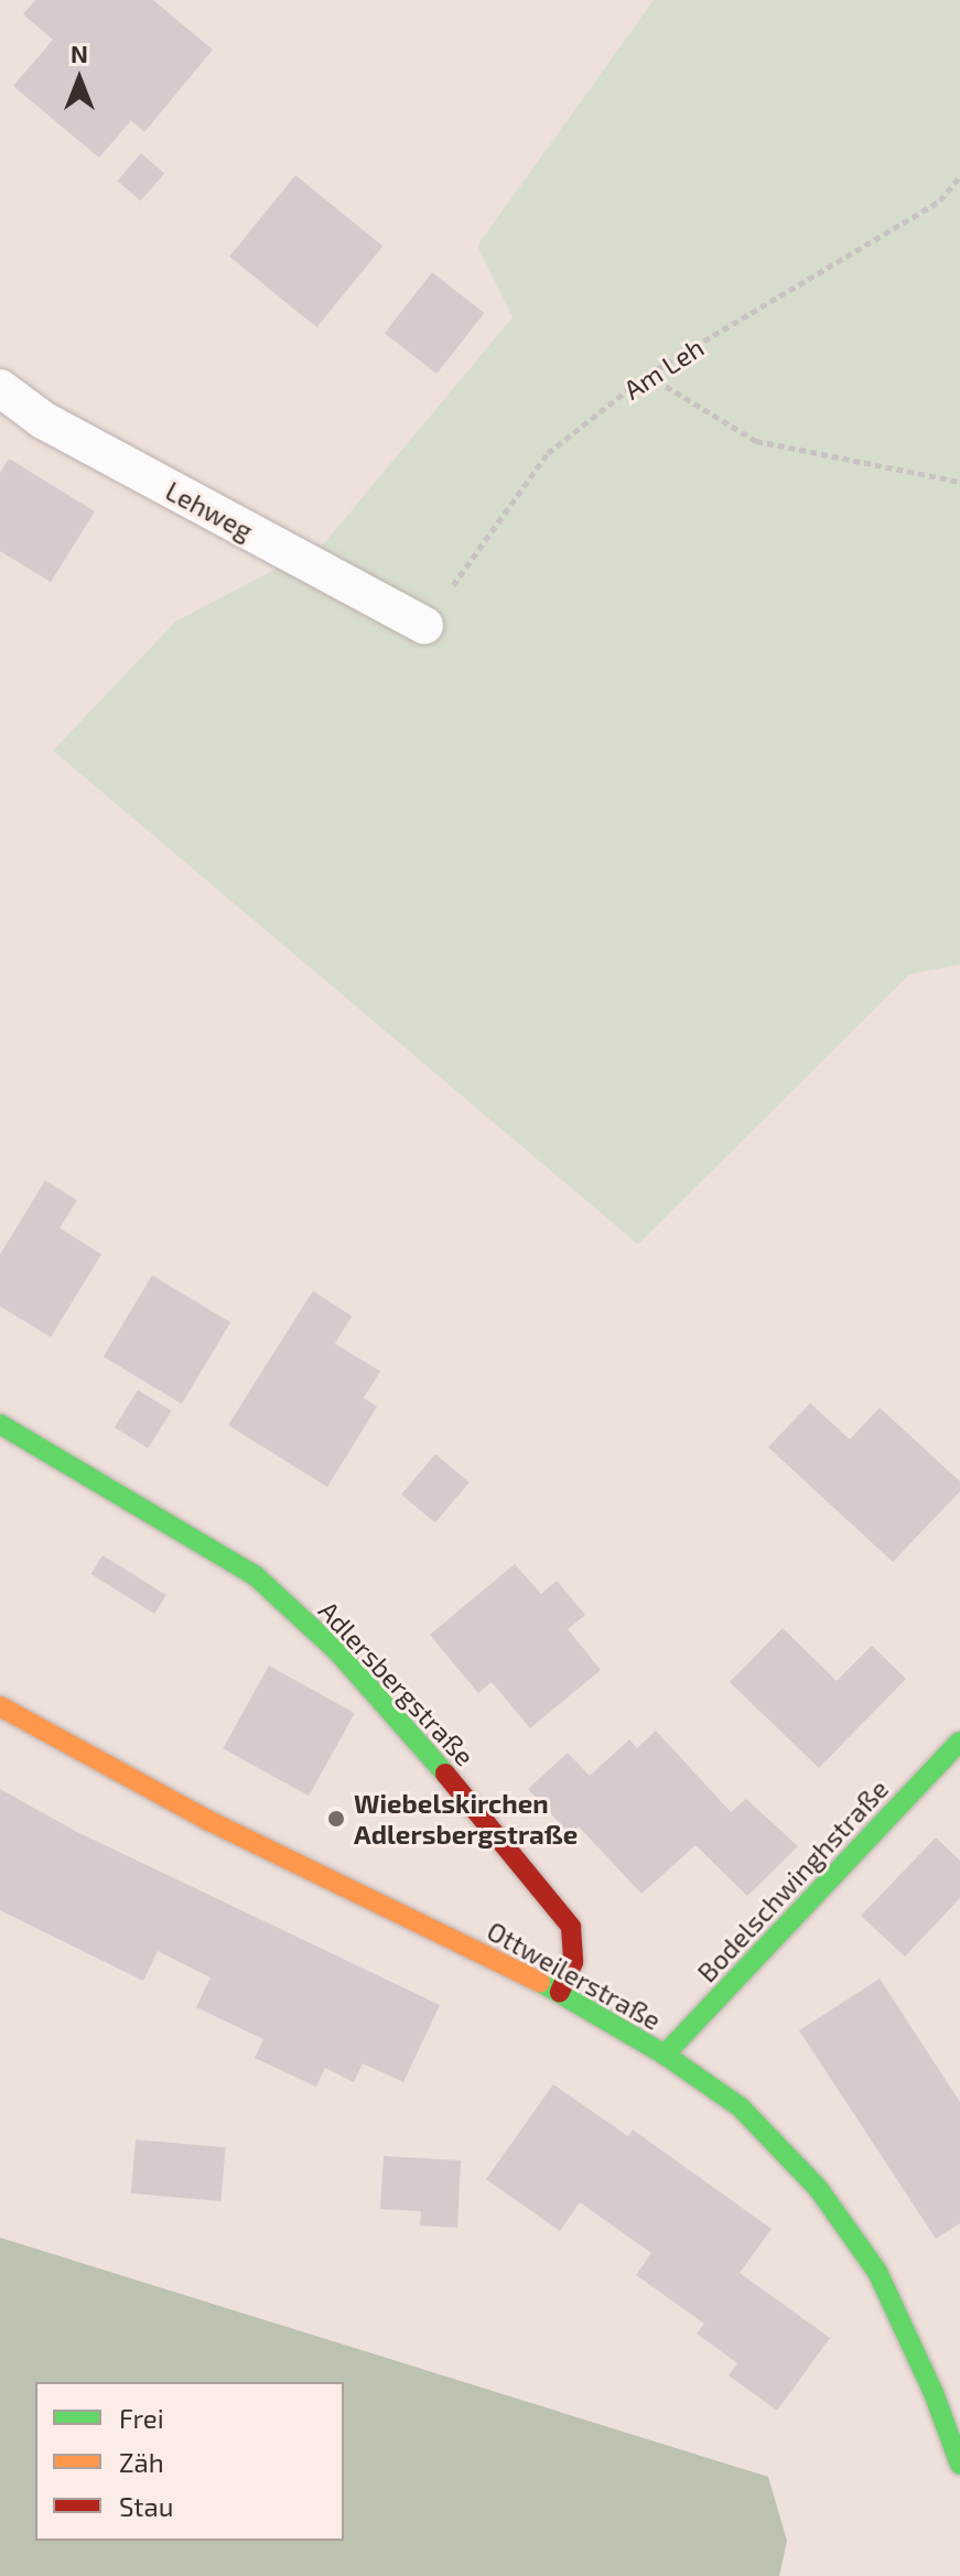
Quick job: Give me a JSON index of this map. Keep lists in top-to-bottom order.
{
  "streets": {
    "street": ["Adlersbergstraße", "Bodelschwinghstraße", "Ottweilerstraße"],
    "lane": ["Lehweg"],
    "path": ["Am Leh"]
  },
  "crossings": [
    ["Am Leh", "Lehweg"],
    ["Adlersbergstraße", "Ottweilerstraße"],
    ["Bodelschwinghstraße", "Ottweilerstraße"]
  ],
  "places": ["Wiebelskirchen Adlersbergstraße"],
  "legend": ["Frei", "Zäh", "Stau"],
  "north": "top"
}
